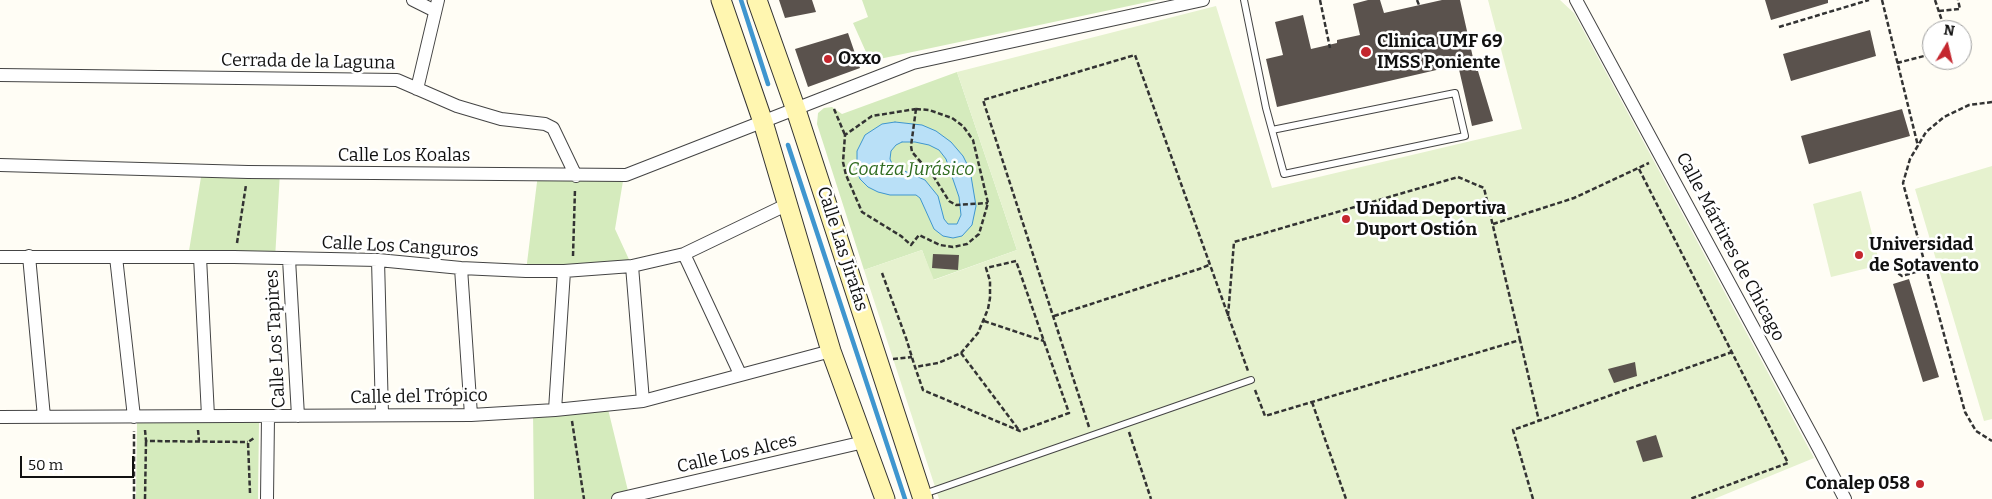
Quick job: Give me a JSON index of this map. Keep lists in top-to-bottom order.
{
  "streets": {
    "main road": ["Calle Las Jirafas"],
    "street": [
      "Cerrada de la Laguna",
      "Calle Los Koalas",
      "Calle Los Canguros",
      "Calle Mártires de Chicago",
      "Calle Los Tapires",
      "Calle del Trópico",
      "Calle Los Alces"
    ]
  },
  "crossings": [
    ["Cerrada de la Laguna", "Calle Los Koalas"],
    ["Calle Los Koalas", "Calle Las Jirafas"],
    ["Calle Los Canguros", "Calle Los Tapires"],
    ["Calle Los Tapires", "Calle del Trópico"]
  ],
  "parks": ["Coatza Jurásico"],
  "places": [
    "Clinica UMF 69 IMSS Poniente",
    "Oxxo",
    "Unidad Deportiva Duport Ostión",
    "Universidad de Sotavento",
    "Conalep 058"
  ],
  "scale_bar": "50 m",
  "north": "top"
}
